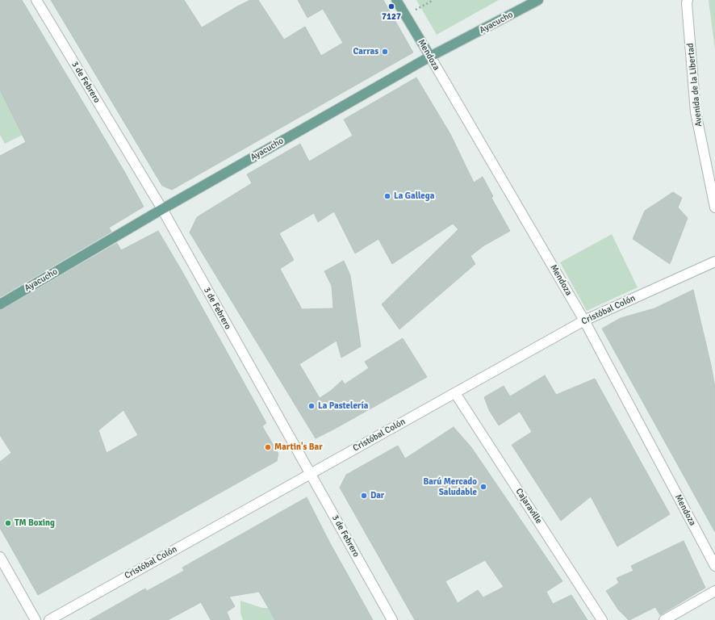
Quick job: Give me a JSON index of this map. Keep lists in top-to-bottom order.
{
  "streets": {
    "main road": ["Ayacucho", "Mendoza"],
    "street": [
      "3 de Febrero",
      "Avenida de la Libertad",
      "Cristóbal Colón",
      "Cajaraville"
    ]
  },
  "crossings": [
    ["Ayacucho", "Mendoza"],
    ["Ayacucho", "3 de Febrero"],
    ["Mendoza", "Cristóbal Colón"],
    ["3 de Febrero", "Cristóbal Colón"],
    ["Cristóbal Colón", "Cajaraville"]
  ],
  "places": [
    "7127",
    "Carras",
    "La Gallega",
    "La Pastelería",
    "Martin's Bar",
    "Barú Mercado Saludable",
    "Dar",
    "TM Boxing"
  ]
}
